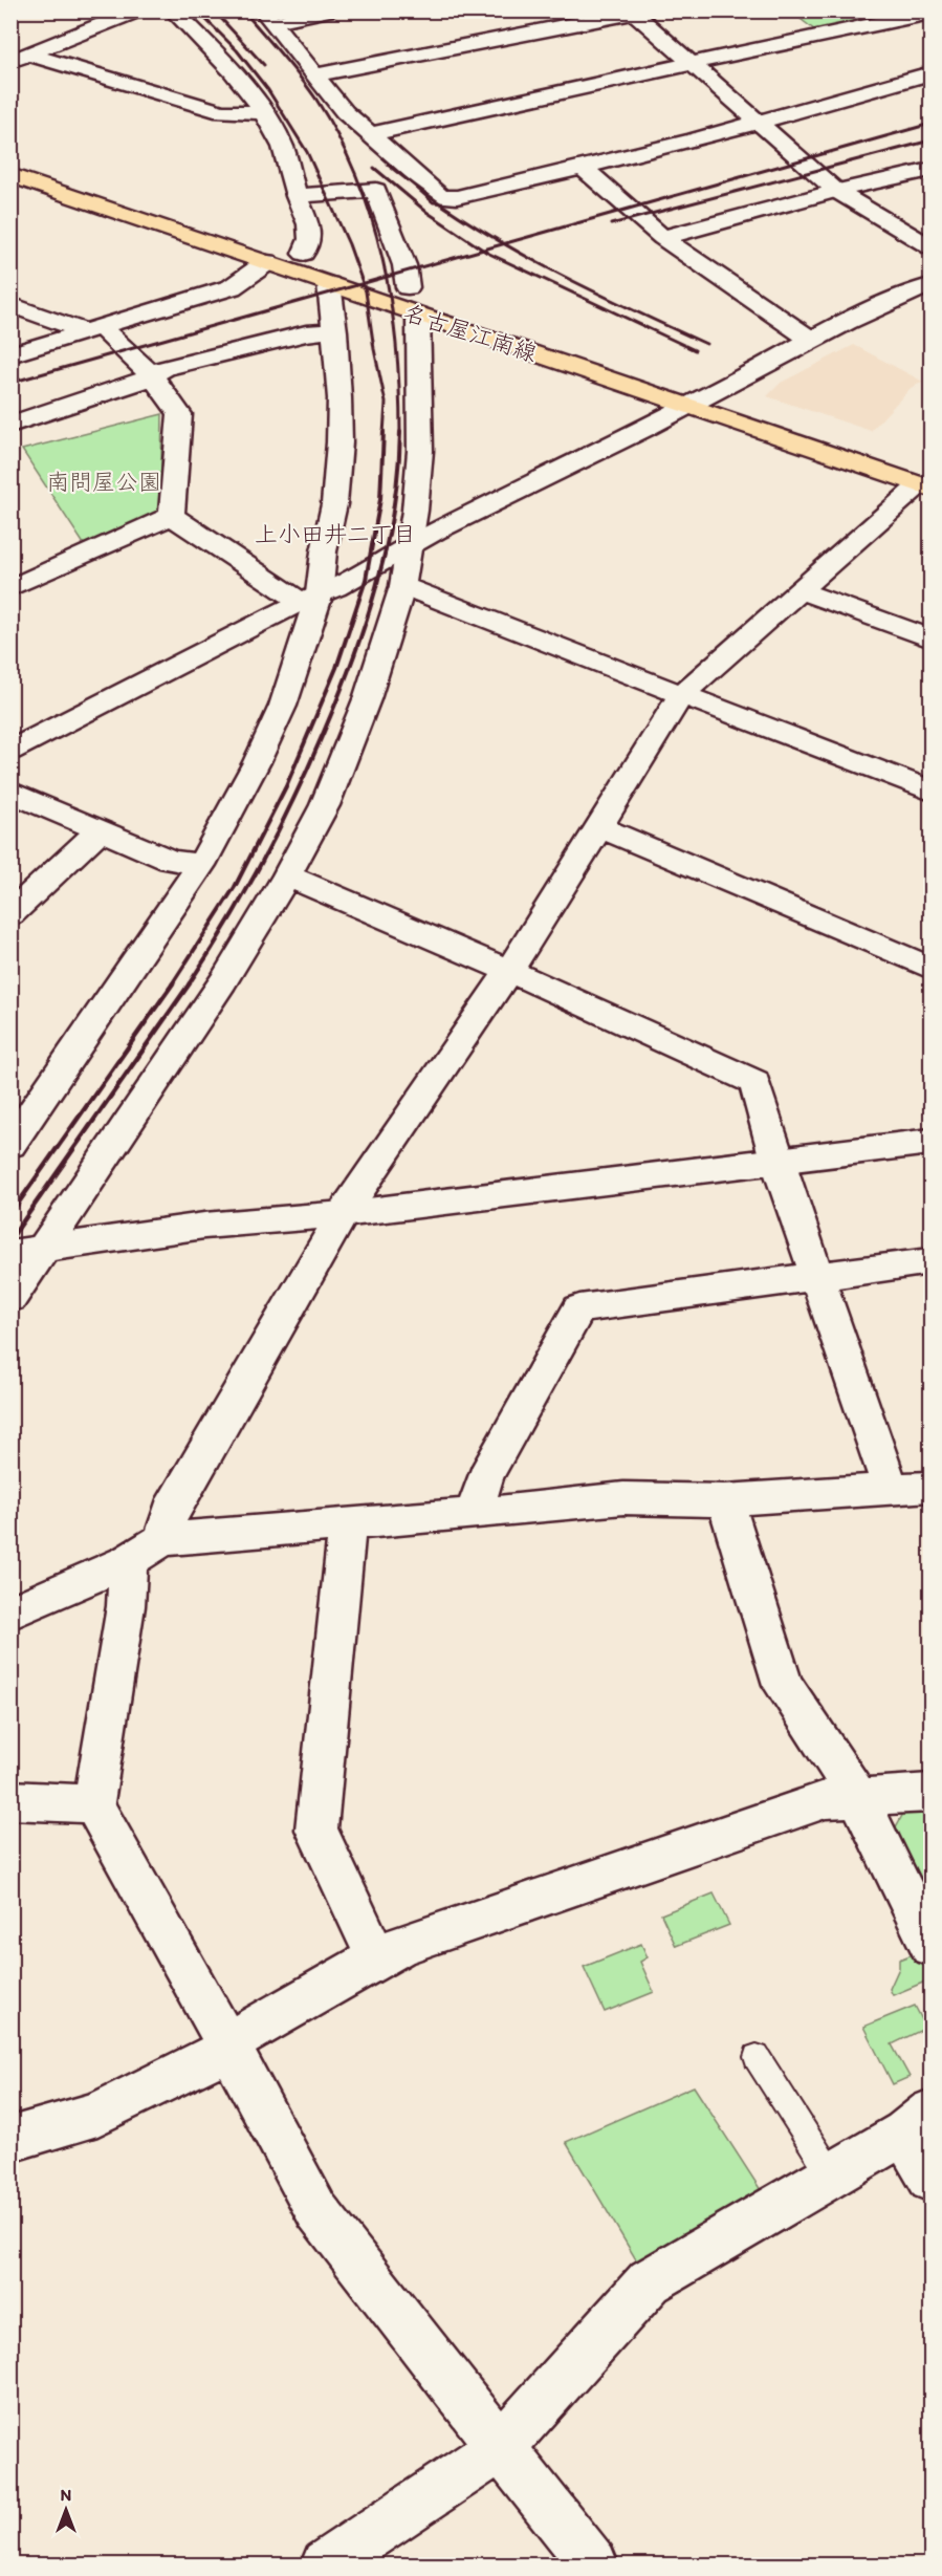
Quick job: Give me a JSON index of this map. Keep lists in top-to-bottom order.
{
  "streets": {
    "main road": ["名古屋江南線"]
  },
  "districts": ["上小田井二丁目"],
  "parks": ["南問屋公園"],
  "north": "top"
}
